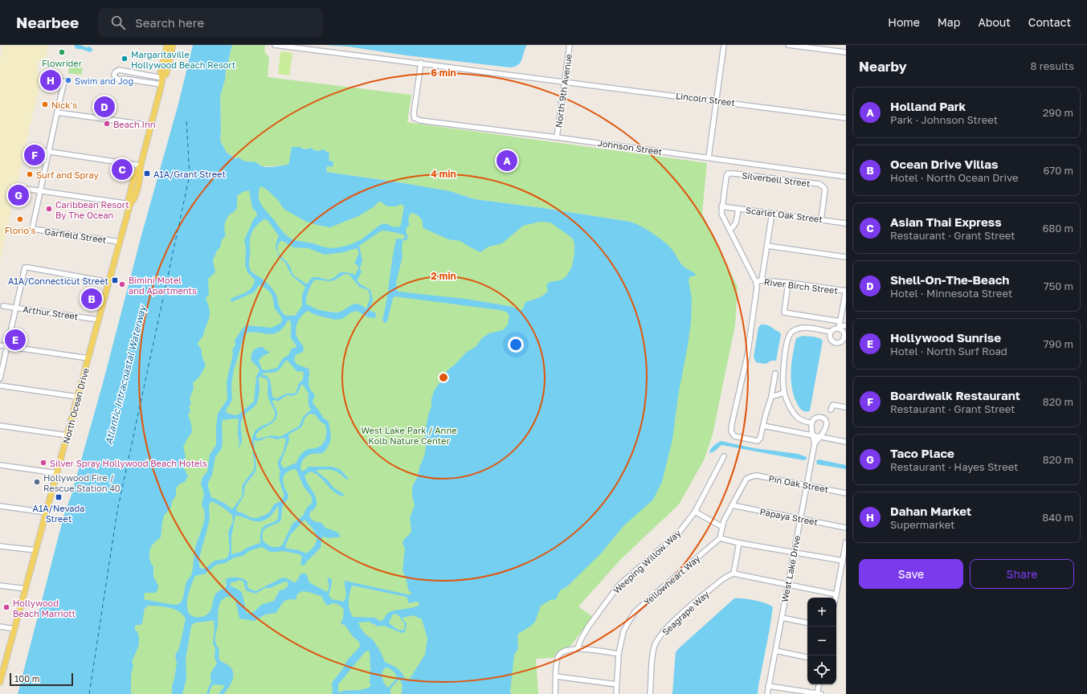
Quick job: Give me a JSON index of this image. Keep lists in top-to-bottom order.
{
  "streets": {
    "main road": ["North Ocean Drive"],
    "street": [
      "North 9th Avenue",
      "Lincoln Street",
      "Johnson Street",
      "Silverbell Street",
      "Scarlet Oak Street",
      "Garfield Street",
      "River Birch Street",
      "Arthur Street",
      "Pin Oak Street",
      "Papaya Street",
      "Weeping Willow Way",
      "West Lake Drive",
      "Yellowheart Way",
      "Seagrape Way"
    ]
  },
  "crossings": [
    ["North 9th Avenue", "Lincoln Street"],
    ["North 9th Avenue", "Johnson Street"],
    ["Lincoln Street", "Johnson Street"],
    ["Silverbell Street", "Scarlet Oak Street"],
    ["Garfield Street", "North Ocean Drive"],
    ["Arthur Street", "North Ocean Drive"],
    ["Pin Oak Street", "Papaya Street"],
    ["Pin Oak Street", "West Lake Drive"],
    ["Papaya Street", "West Lake Drive"]
  ],
  "water": ["Atlantic Intracoastal Waterway"],
  "parks": ["West Lake Park / Anne Kolb Nature Center"],
  "places": {
    "other": [
      "Flowrider",
      "Margaritaville Hollywood Beach Resort",
      "Swim and Jog",
      "Nick's",
      "Beach Inn",
      "Surf and Spray",
      "Caribbean Resort By The Ocean",
      "Florio's",
      "Bimini Motel and Apartments",
      "Silver Spray Hollywood Beach Hotels",
      "Hollywood Fire / Rescue Station 40",
      "Hollywood Beach Marriott"
    ],
    "transit": ["A1A/Grant Street", "A1A/Connecticut Street", "A1A/Nevada Street"]
  },
  "scale_bar": "100 m",
  "page": {
    "header": "Nearbee",
    "search": "Search here",
    "nav": [
      "Home",
      "Map",
      "About",
      "Contact"
    ],
    "heading": ["Nearby", "8 results"],
    "pins": [
      "H",
      "D",
      "F",
      "A",
      "C",
      "G",
      "B",
      "E"
    ],
    "list": [
      {
        "mark": "A",
        "name": "Holland Park",
        "note": "Park · Johnson Street",
        "value": "290 m"
      },
      {
        "mark": "B",
        "name": "Ocean Drive Villas",
        "note": "Hotel · North Ocean Drive",
        "value": "670 m"
      },
      {
        "mark": "C",
        "name": "Asian Thai Express",
        "note": "Restaurant · Grant Street",
        "value": "680 m"
      },
      {
        "mark": "D",
        "name": "Shell-On-The-Beach",
        "note": "Hotel · Minnesota Street",
        "value": "750 m"
      },
      {
        "mark": "E",
        "name": "Hollywood Sunrise",
        "note": "Hotel · North Surf Road",
        "value": "790 m"
      },
      {
        "mark": "F",
        "name": "Boardwalk Restaurant",
        "note": "Restaurant · Grant Street",
        "value": "820 m"
      },
      {
        "mark": "G",
        "name": "Taco Place",
        "note": "Restaurant · Hayes Street",
        "value": "820 m"
      },
      {
        "mark": "H",
        "name": "Dahan Market",
        "note": "Supermarket",
        "value": "840 m"
      }
    ],
    "buttons": ["Save", "Share"],
    "map_buttons": ["+", "−"],
    "scale": "100 m"
  },
  "rings": ["6 min", "4 min", "2 min"]
}
